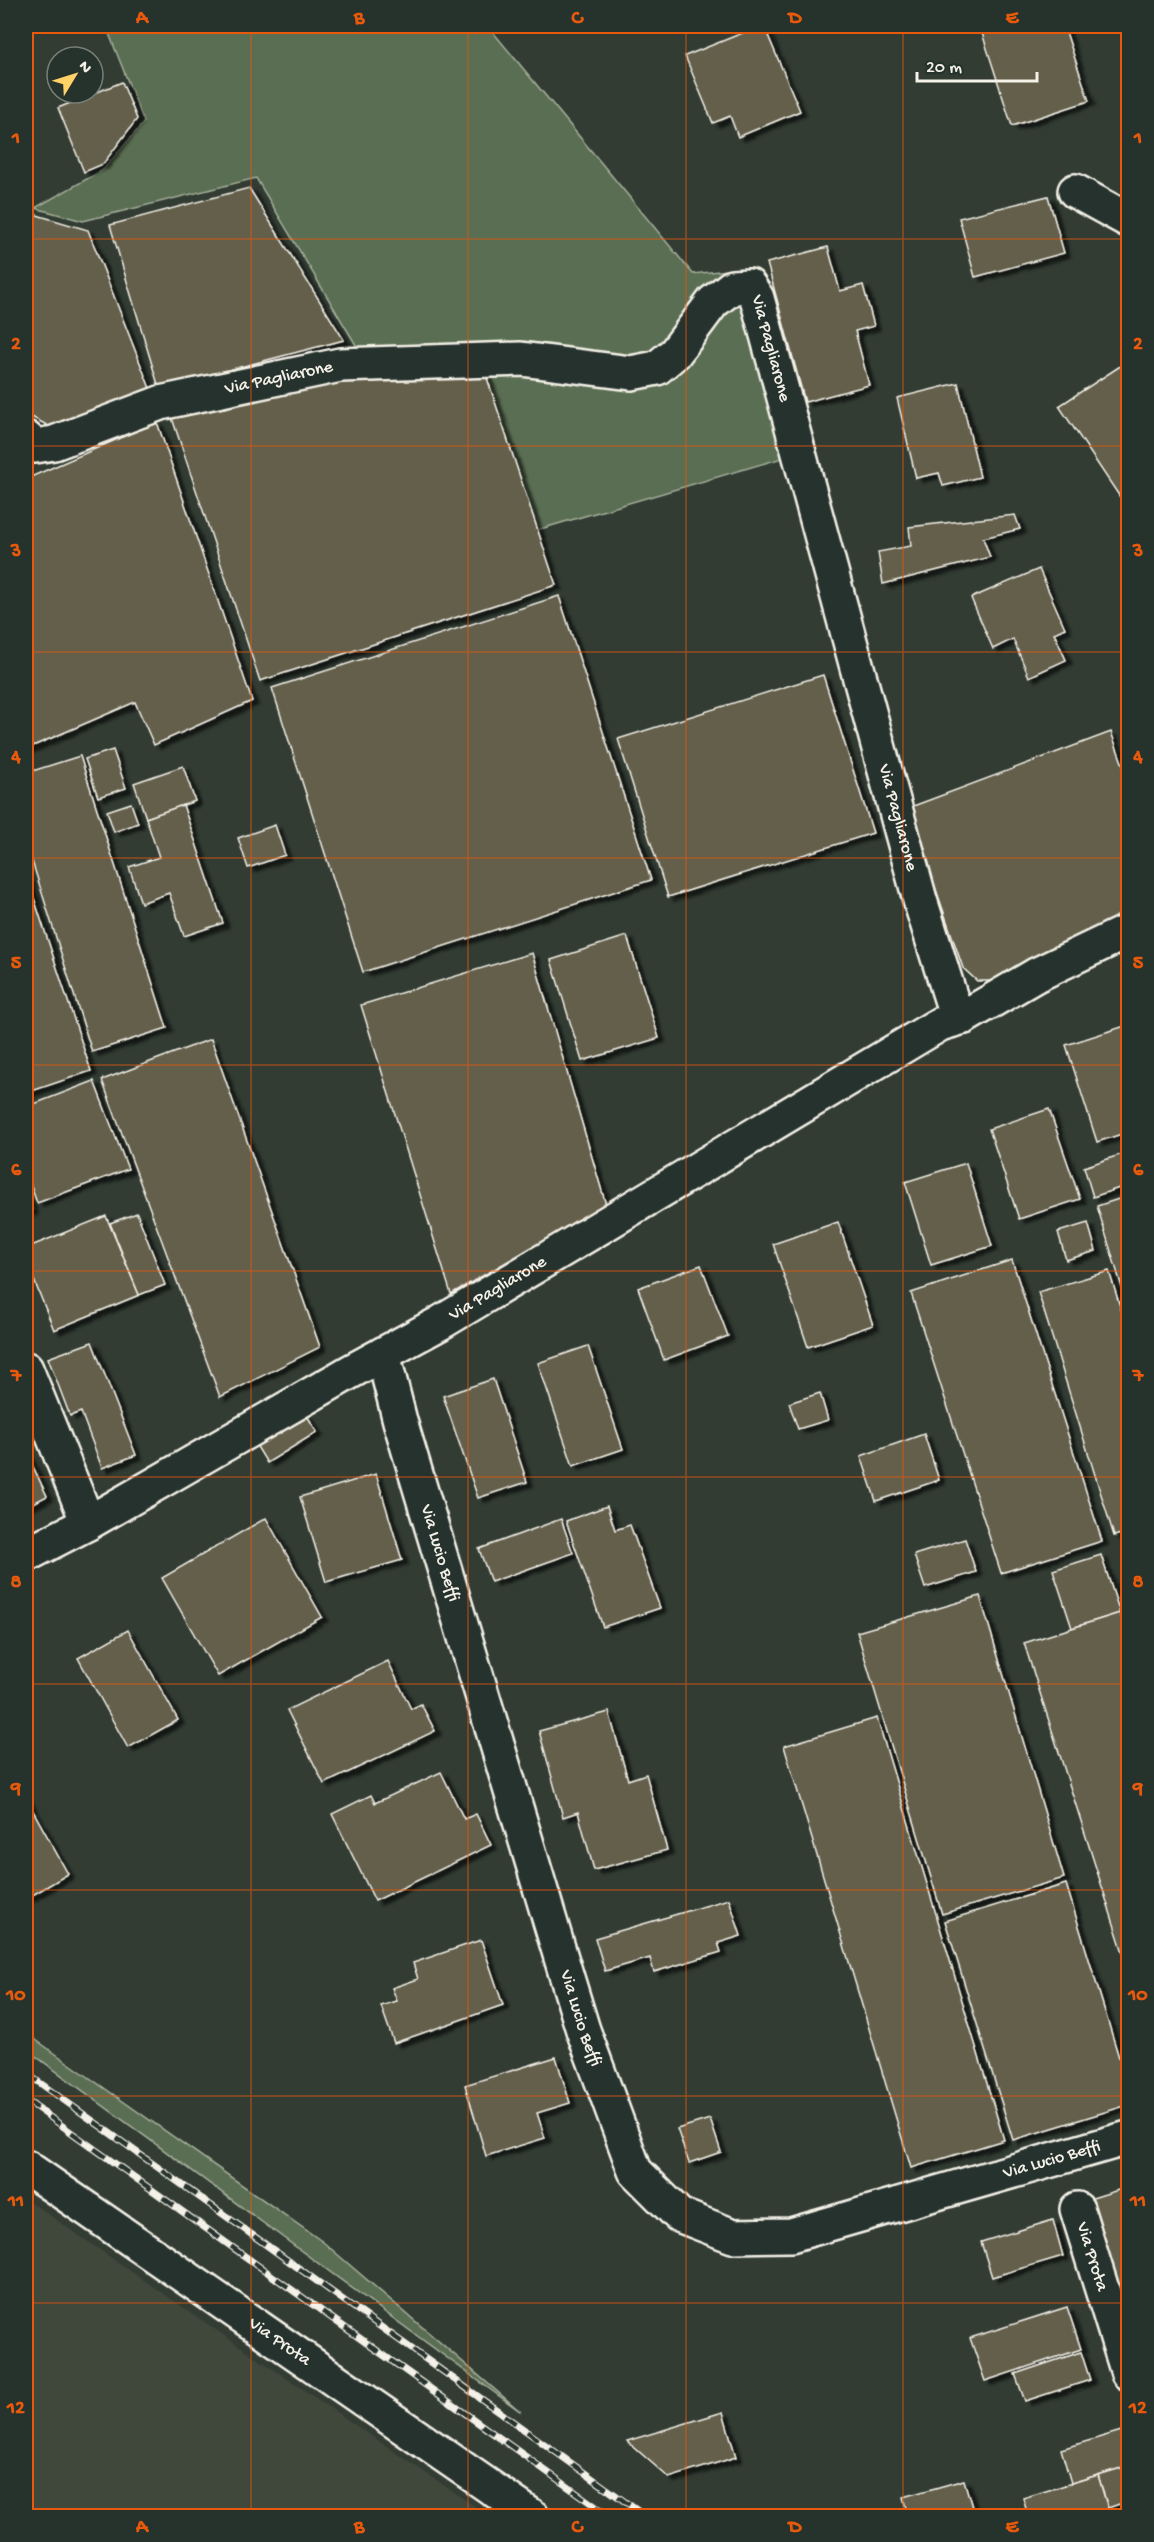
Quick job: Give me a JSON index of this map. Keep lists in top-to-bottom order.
{
  "streets": {
    "street": ["Via Pagliarone", "Via Lucio Beffi", "Via Prota"]
  },
  "crossings": [
    ["Via Pagliarone", "Via Lucio Beffi"]
  ],
  "scale_bar": "20 m",
  "north": "top right",
  "grid": {
    "columns": [
      "A",
      "B",
      "C",
      "D",
      "E"
    ],
    "rows": [
      "1",
      "2",
      "3",
      "4",
      "5",
      "6",
      "7",
      "8",
      "9",
      "10",
      "11",
      "12"
    ]
  }
}
